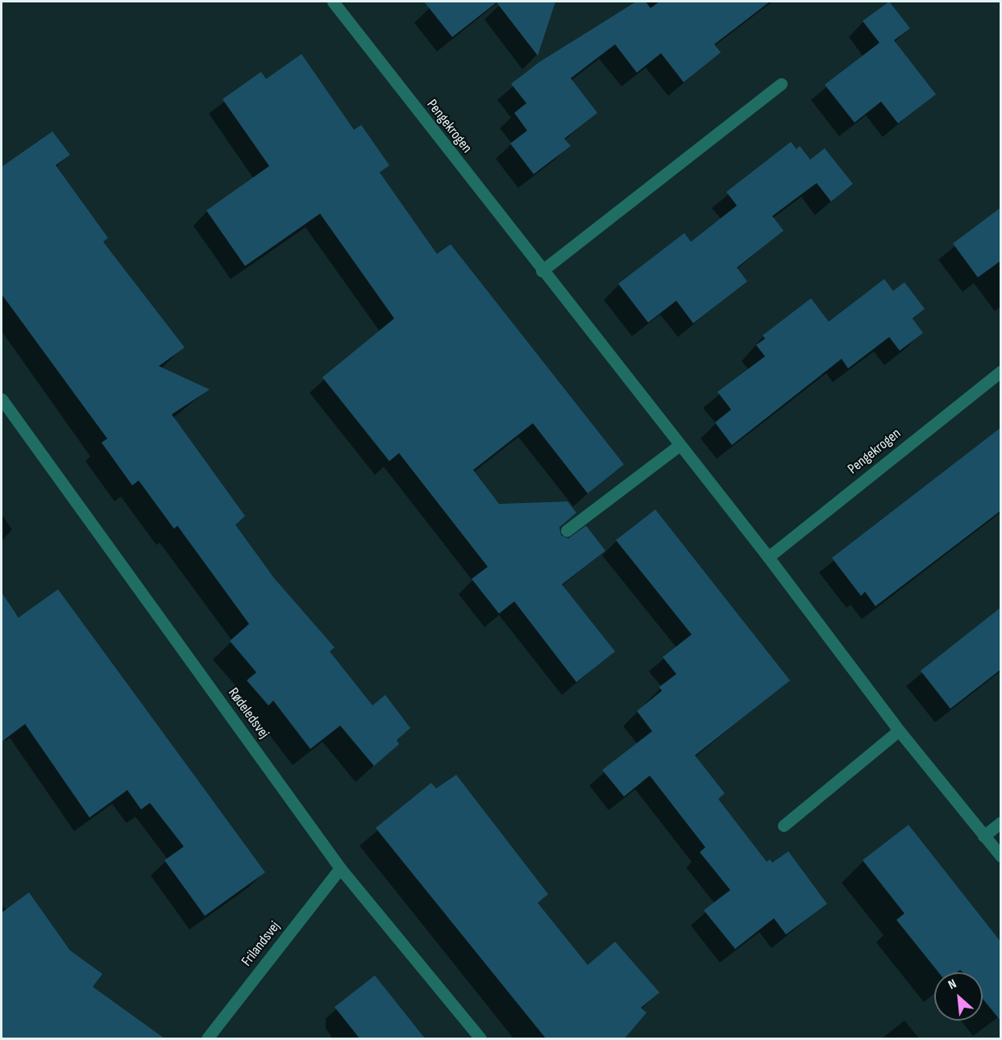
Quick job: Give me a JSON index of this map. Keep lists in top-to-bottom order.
{
  "streets": {
    "street": ["Pengekrogen", "Rødeledsvej", "Frilandsvej"]
  },
  "crossings": [
    ["Rødeledsvej", "Frilandsvej"]
  ],
  "north": "top left"
}
